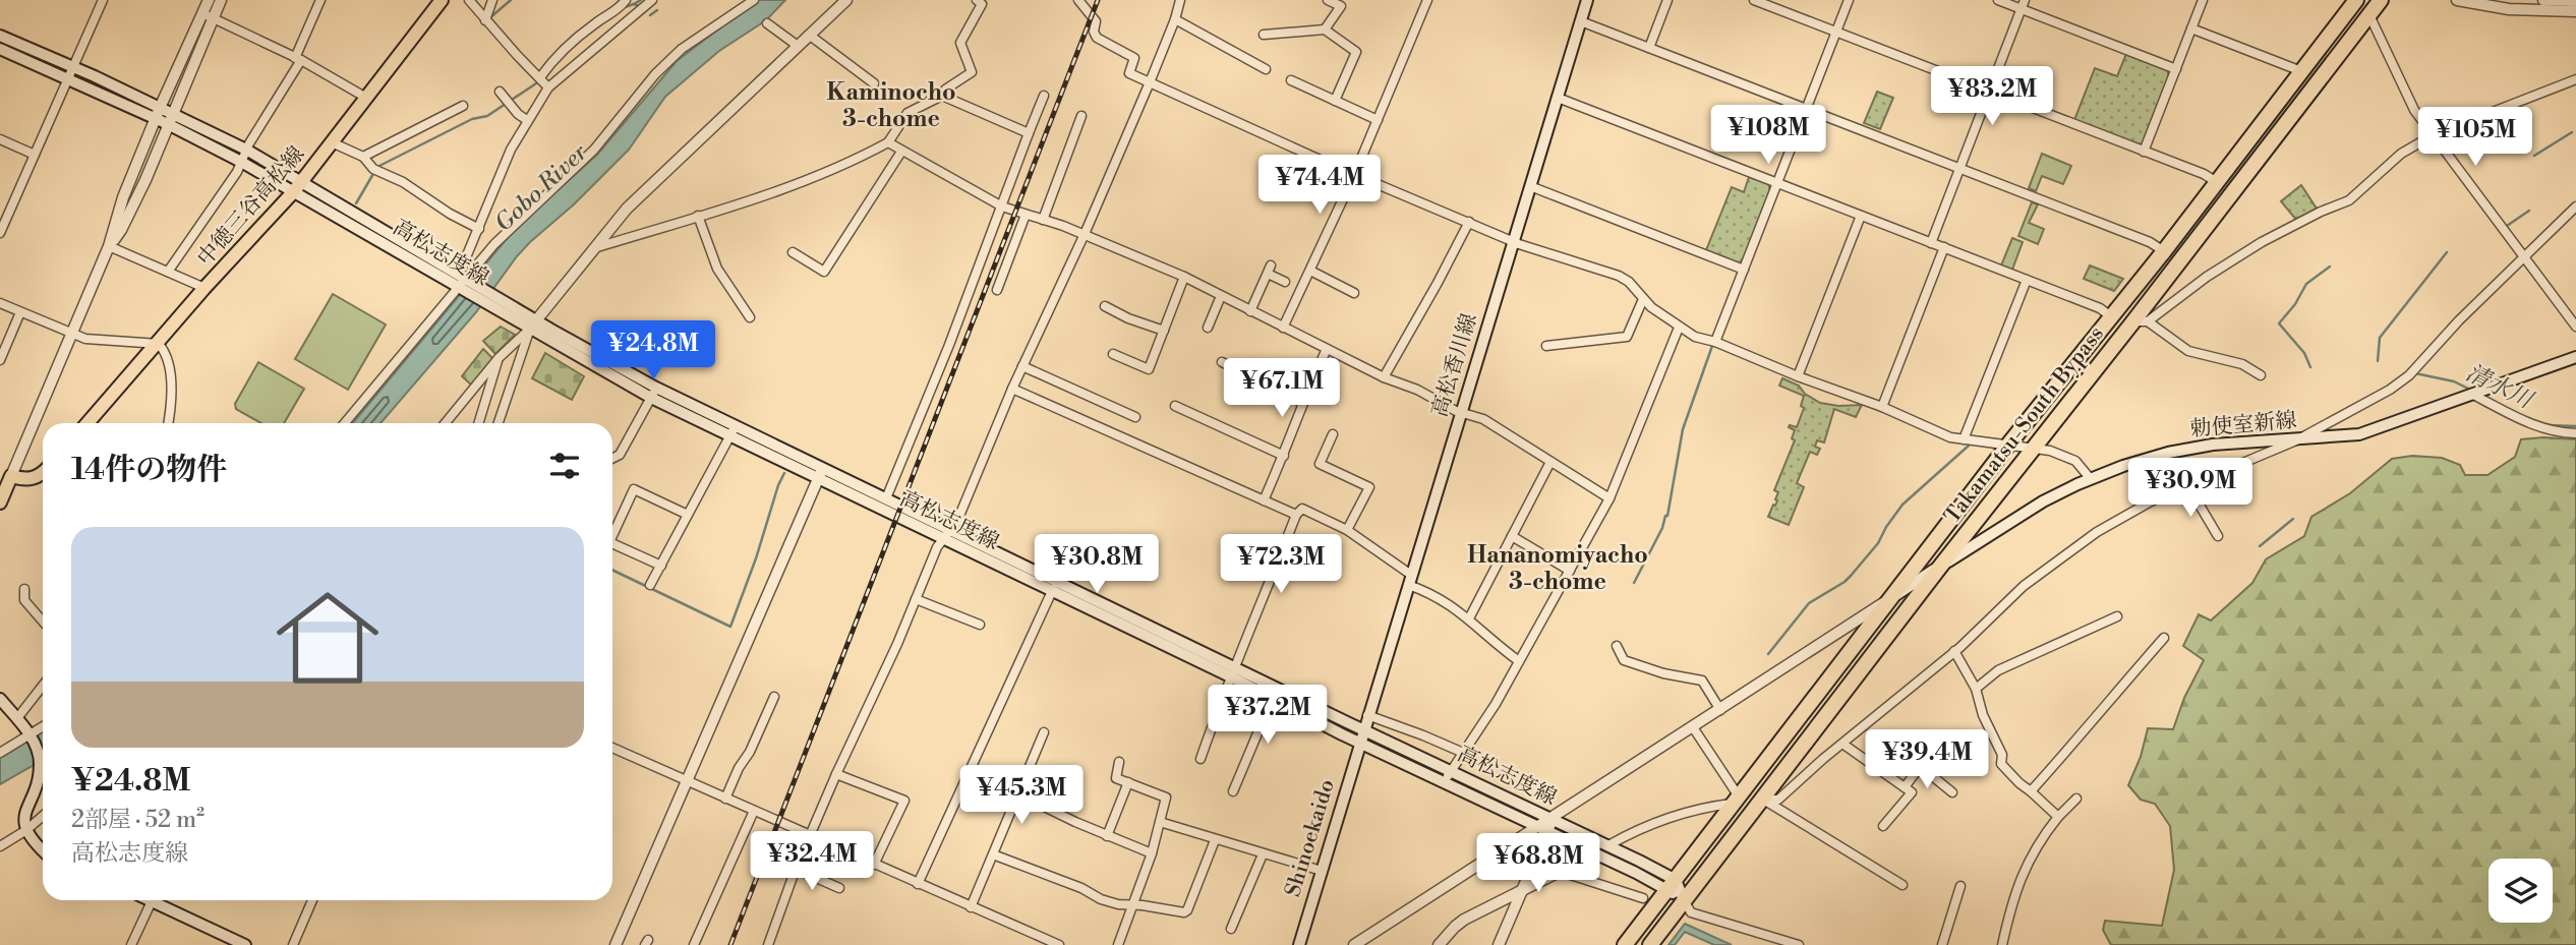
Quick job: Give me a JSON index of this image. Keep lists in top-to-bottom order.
{
  "streets": {
    "highway": ["Takamatsu-South Bypass"],
    "main road": [
      "中徳三谷高松線",
      "高松志度線",
      "高松香川線",
      "勅使室新線",
      "Shinoekaido"
    ]
  },
  "crossings": [
    ["中徳三谷高松線", "高松志度線"],
    ["高松志度線", "高松香川線"],
    ["高松志度線", "Takamatsu-South Bypass"],
    ["高松志度線", "Shinoekaido"],
    ["高松香川線", "Shinoekaido"],
    ["Takamatsu-South Bypass", "勅使室新線"]
  ],
  "districts": ["Kaminocho 3-chome", "Hananomiyacho 3-chome"],
  "water": ["Gobo River", "清水川"],
  "page": {
    "price": [
      "¥83.2M",
      "¥108M",
      "¥105M",
      "¥74.4M",
      "¥24.8M",
      "¥67.1M",
      "¥30.9M",
      "¥30.8M",
      "¥72.3M",
      "¥37.2M",
      "¥39.4M",
      "¥45.3M",
      "¥32.4M",
      "¥68.8M"
    ],
    "heading": "14件の物件",
    "list": [
      {
        "name": "¥24.8M",
        "note": "2部屋 · 52 m² · 高松志度線"
      }
    ]
  }
}
